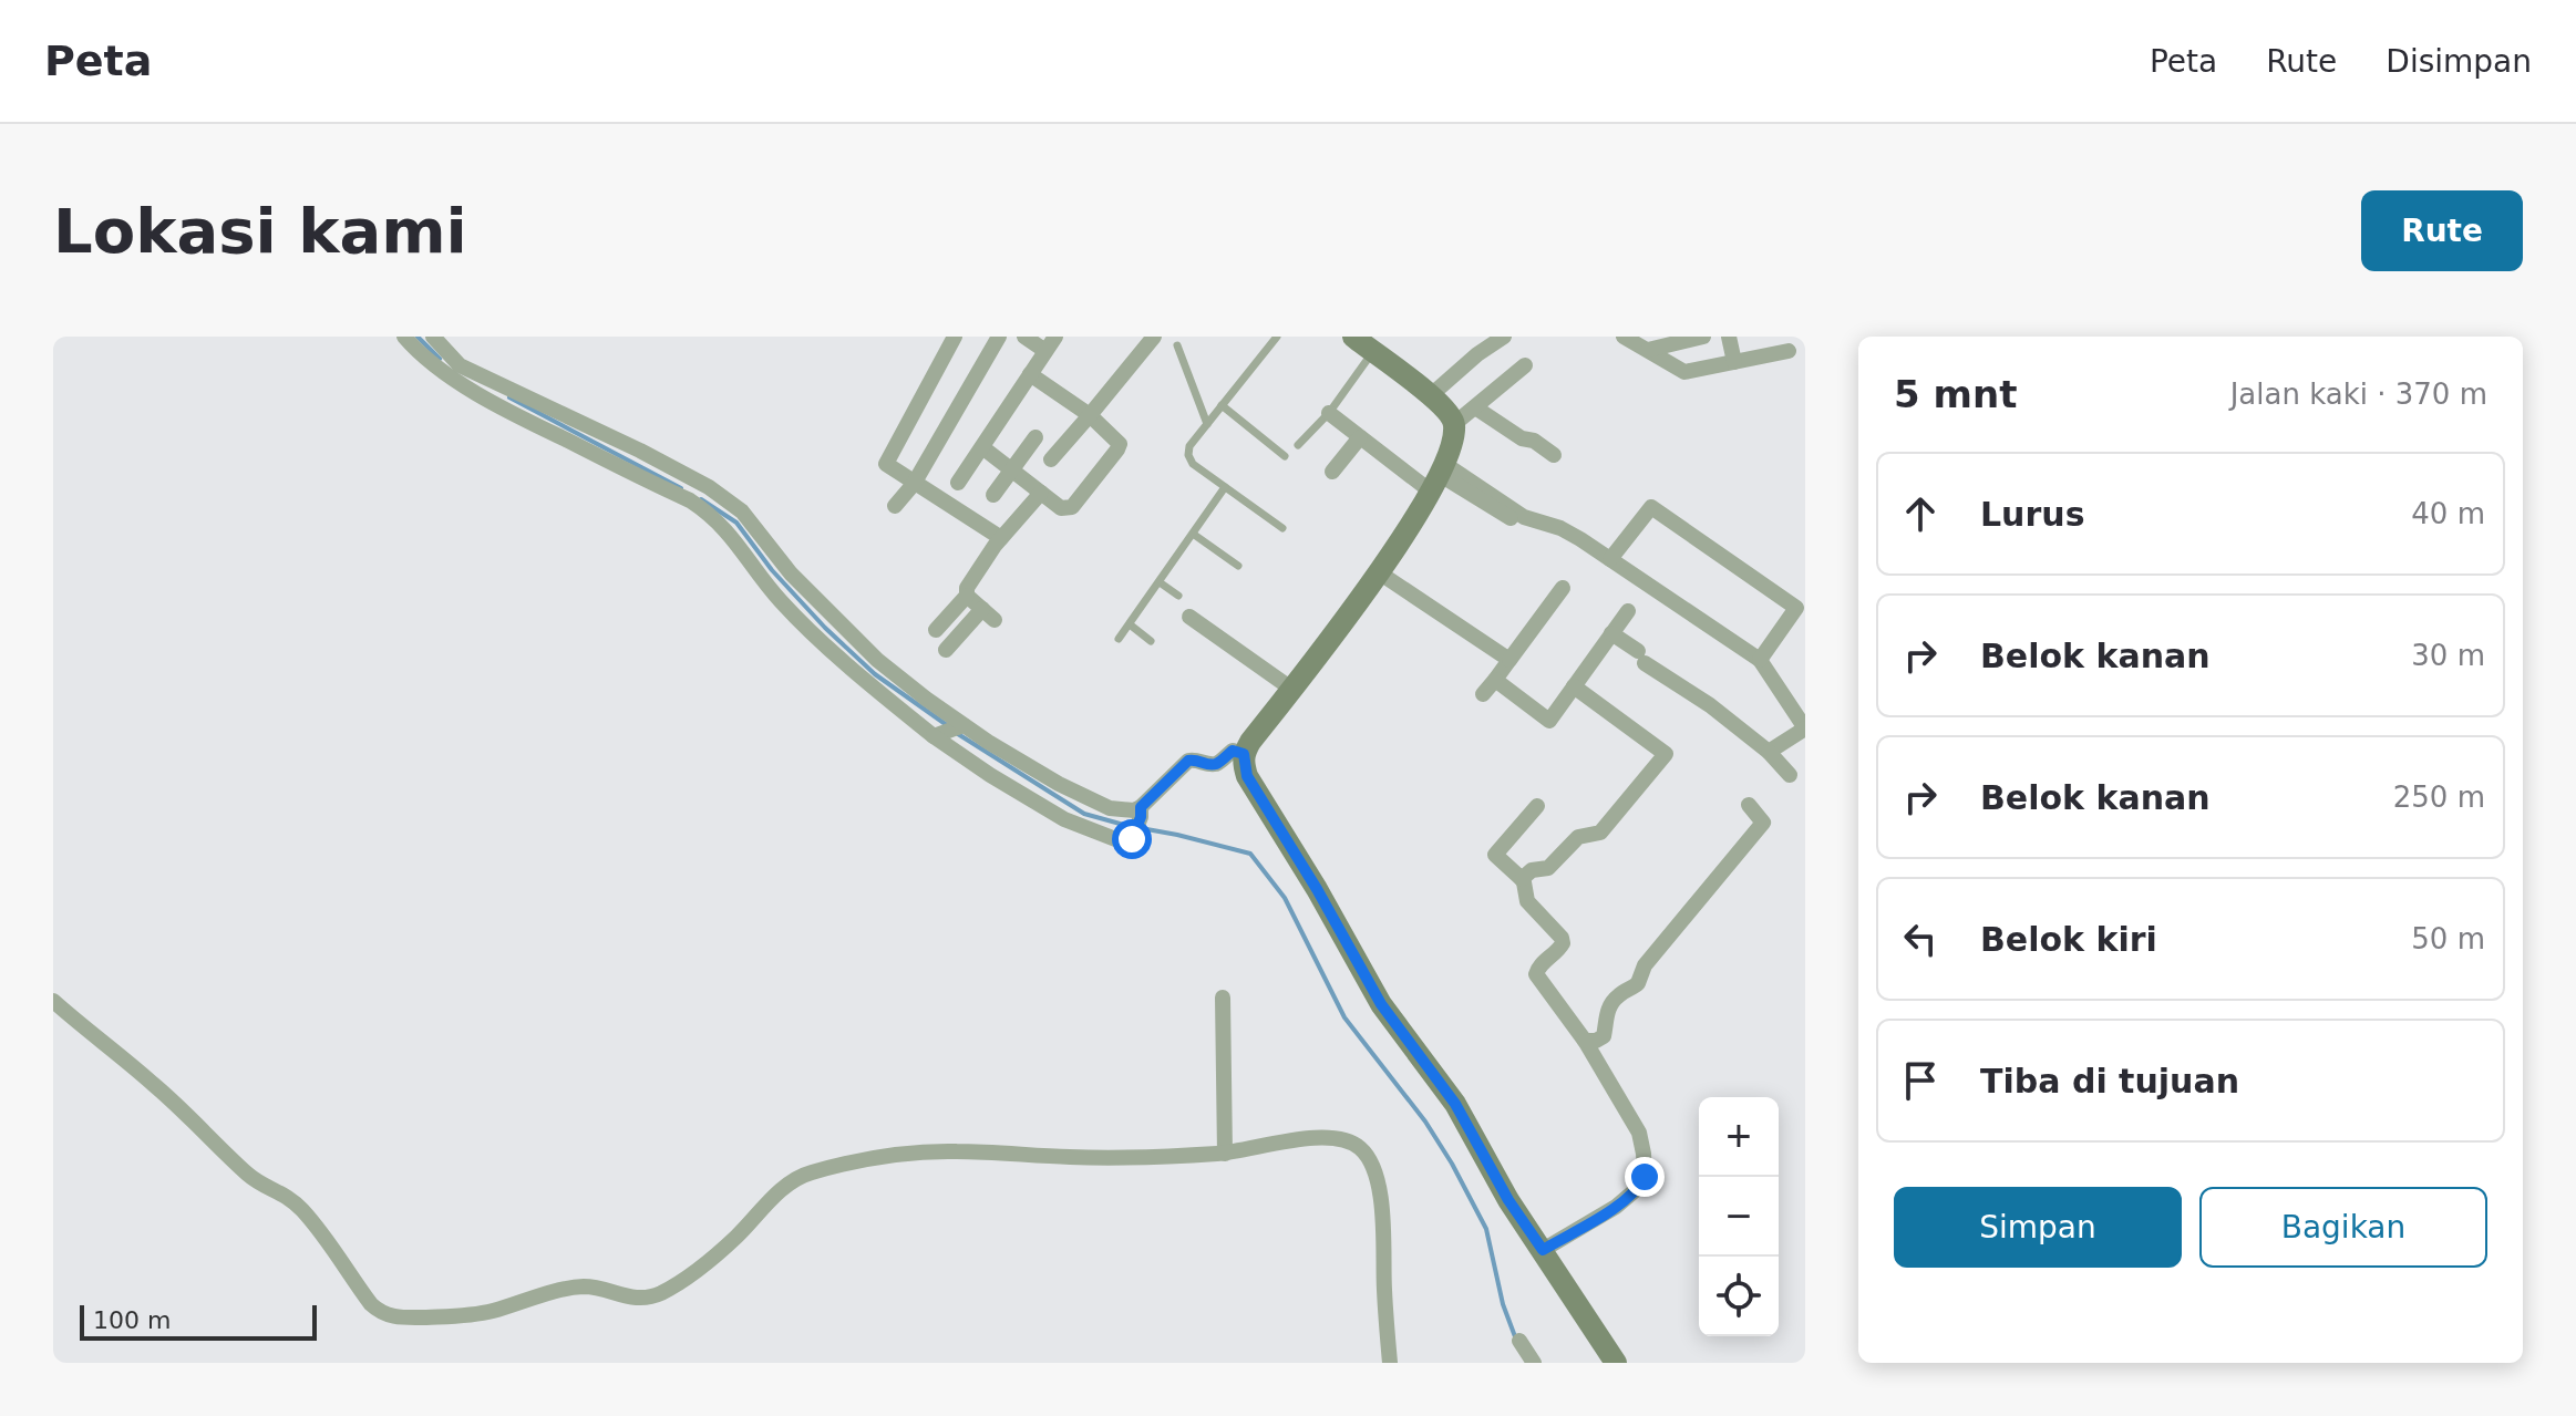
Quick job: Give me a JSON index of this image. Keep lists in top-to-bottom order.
{
  "scale_bar": "100 m",
  "page": {
    "header": "Peta",
    "nav": ["Peta", "Rute", "Disimpan"],
    "buttons": [
      "Rute",
      ["Simpan", "Bagikan"]
    ],
    "title": "Lokasi kami",
    "heading": ["5 mnt", "Jalan kaki · 370 m"],
    "list": [
      ["Lurus", "40 m"],
      ["Belok kanan", "30 m"],
      ["Belok kanan", "250 m"],
      ["Belok kiri", "50 m"],
      "Tiba di tujuan"
    ],
    "map_buttons": ["+", "−"],
    "scale": "100 m"
  }
}
